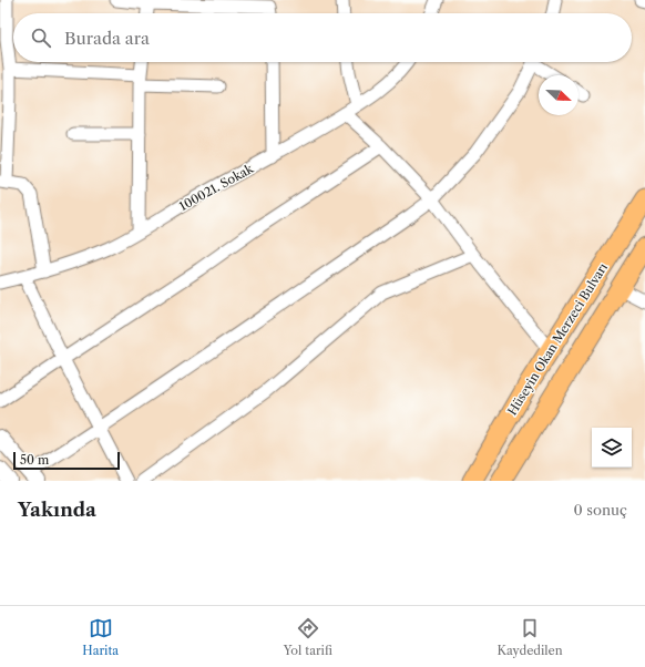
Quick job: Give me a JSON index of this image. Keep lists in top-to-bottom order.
{
  "streets": {
    "main road": ["Hüseyin Okan Merzeci Bulvarı"],
    "street": ["100021. Sokak"]
  },
  "scale_bar": "50 m",
  "north": "bottom right",
  "page": {
    "search": "Burada ara",
    "scale": "50 m",
    "heading": ["Yakında", "0 sonuç"],
    "nav": ["Harita", "Yol tarifi", "Kaydedilen"]
  }
}
